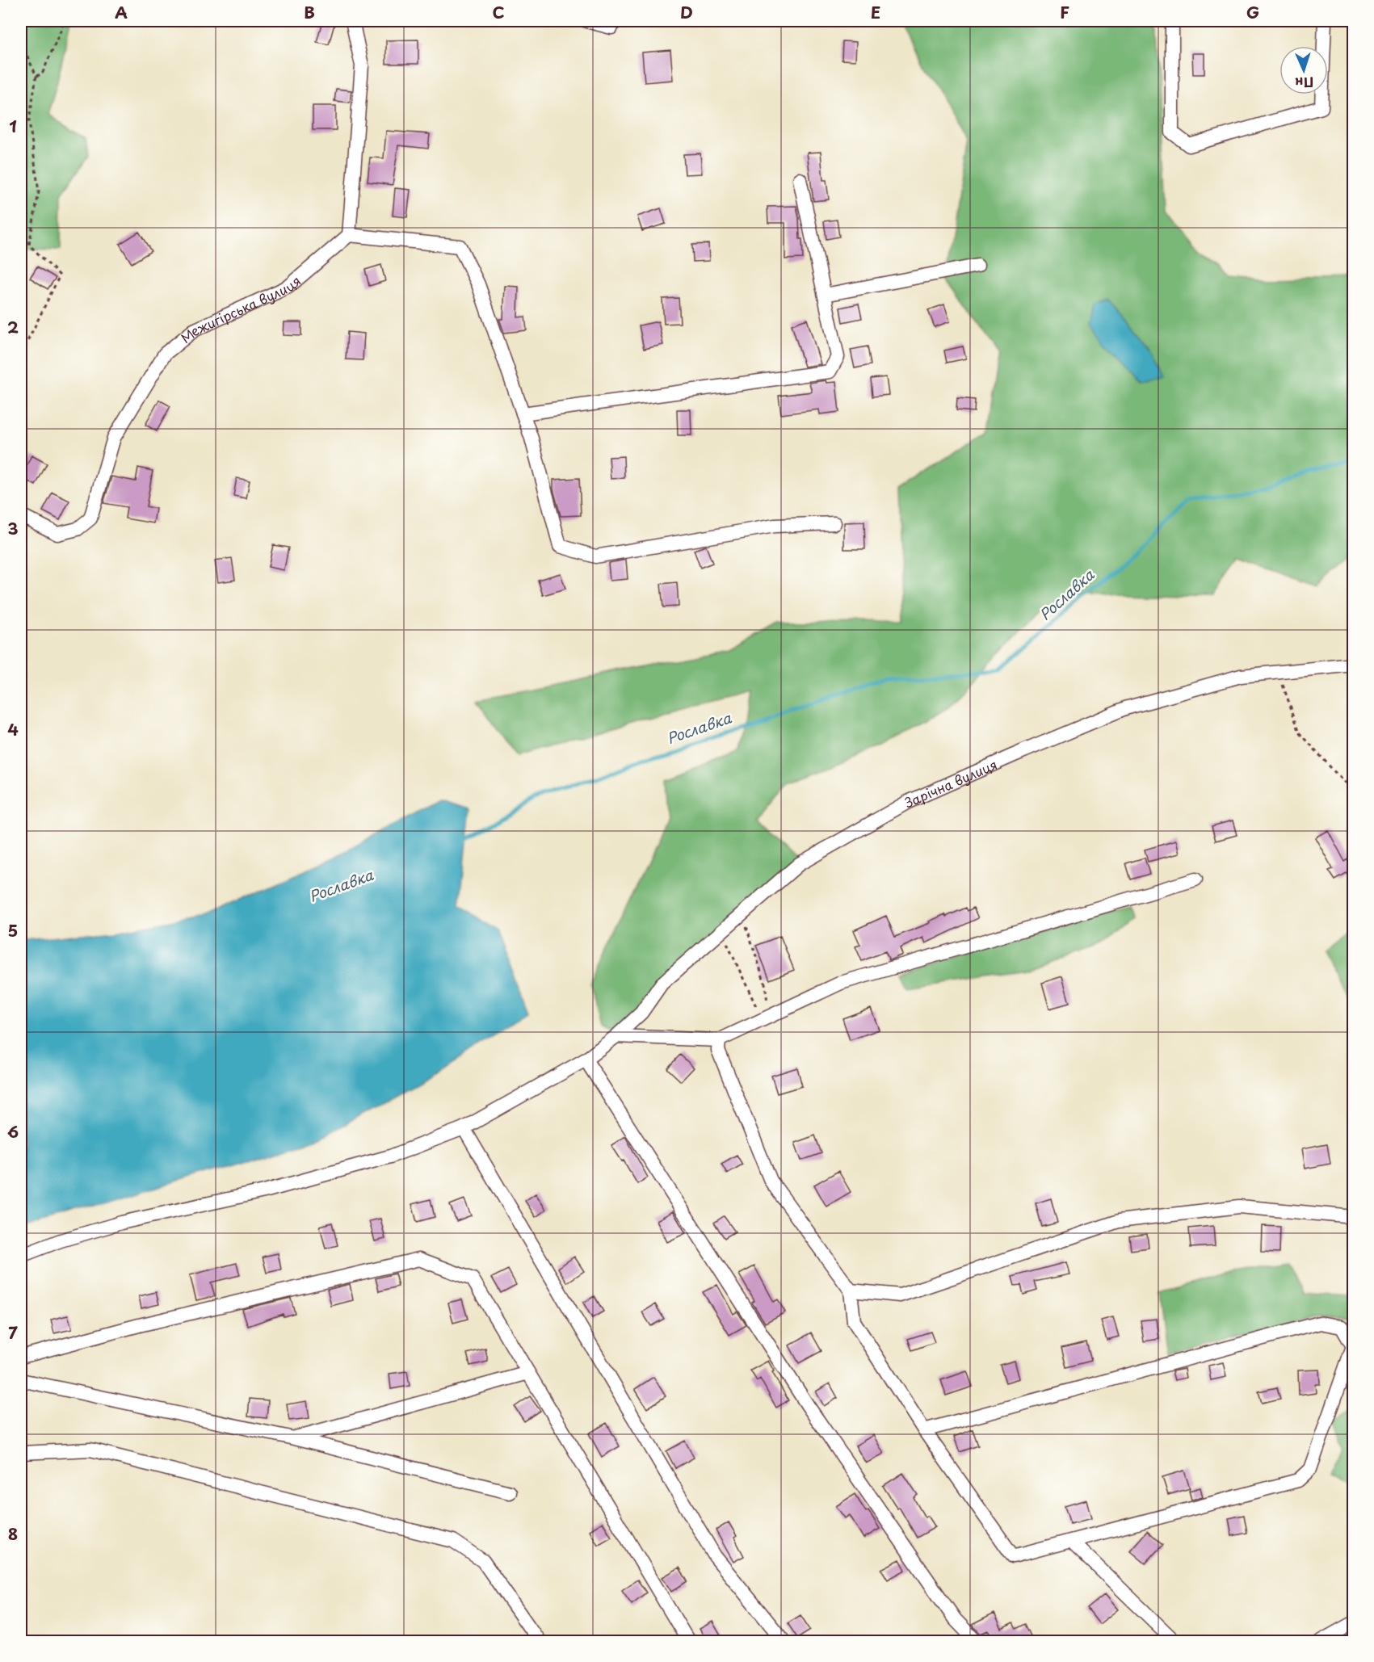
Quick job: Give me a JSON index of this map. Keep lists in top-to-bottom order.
{
  "streets": {
    "street": ["Межигірська вулиця", "Зарічна вулиця"]
  },
  "water": ["Рославка"],
  "north": "bottom",
  "grid": {
    "columns": [
      "A",
      "B",
      "C",
      "D",
      "E",
      "F",
      "G"
    ],
    "rows": [
      "1",
      "2",
      "3",
      "4",
      "5",
      "6",
      "7",
      "8"
    ]
  }
}
